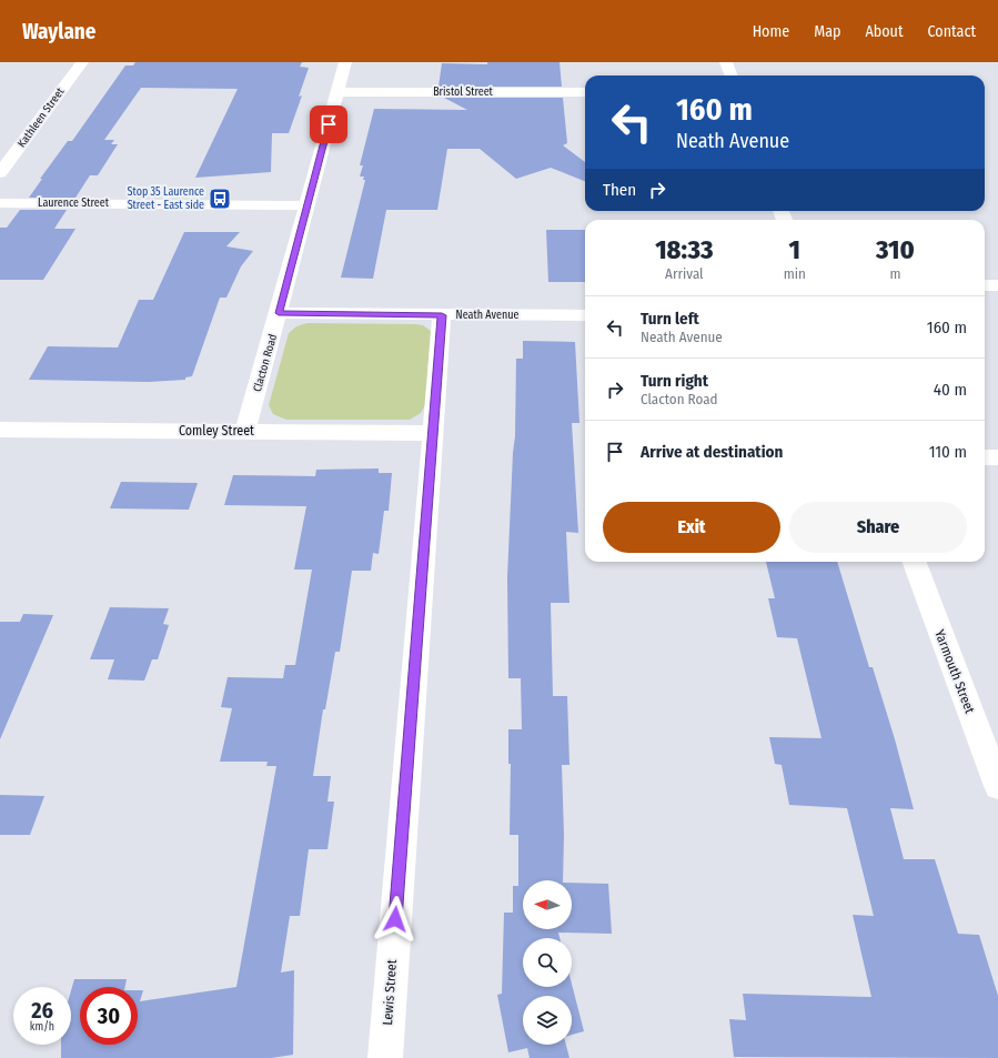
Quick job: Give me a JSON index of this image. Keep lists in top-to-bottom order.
{
  "streets": {
    "street": [
      "Bristol Street",
      "Kathleen Street",
      "Laurence Street",
      "Neath Avenue",
      "Clacton Road",
      "Comley Street",
      "Yarmouth Street",
      "Lewis Street"
    ]
  },
  "crossings": [
    ["Bristol Street", "Clacton Road"],
    ["Laurence Street", "Clacton Road"],
    ["Neath Avenue", "Clacton Road"],
    ["Neath Avenue", "Lewis Street"],
    ["Clacton Road", "Comley Street"],
    ["Comley Street", "Lewis Street"]
  ],
  "places": {
    "bus stop": ["Stop 35 Laurence Street - East side"]
  },
  "north": "left",
  "page": {
    "header": "Waylane",
    "nav": [
      "Home",
      "Map",
      "About",
      "Contact"
    ],
    "turn": ["160 m", "Neath Avenue"],
    "then": "Then",
    "eta": [
      "18:33",
      "Arrival",
      "1",
      "min",
      "310",
      "m"
    ],
    "list": [
      {
        "name": "Turn left",
        "note": "Neath Avenue",
        "value": "160 m"
      },
      {
        "name": "Turn right",
        "note": "Clacton Road",
        "value": "40 m"
      },
      {
        "name": "Arrive at destination",
        "value": "110 m"
      }
    ],
    "buttons": ["Exit", "Share"],
    "speed": "26 km/h",
    "limit": "30"
  }
}
